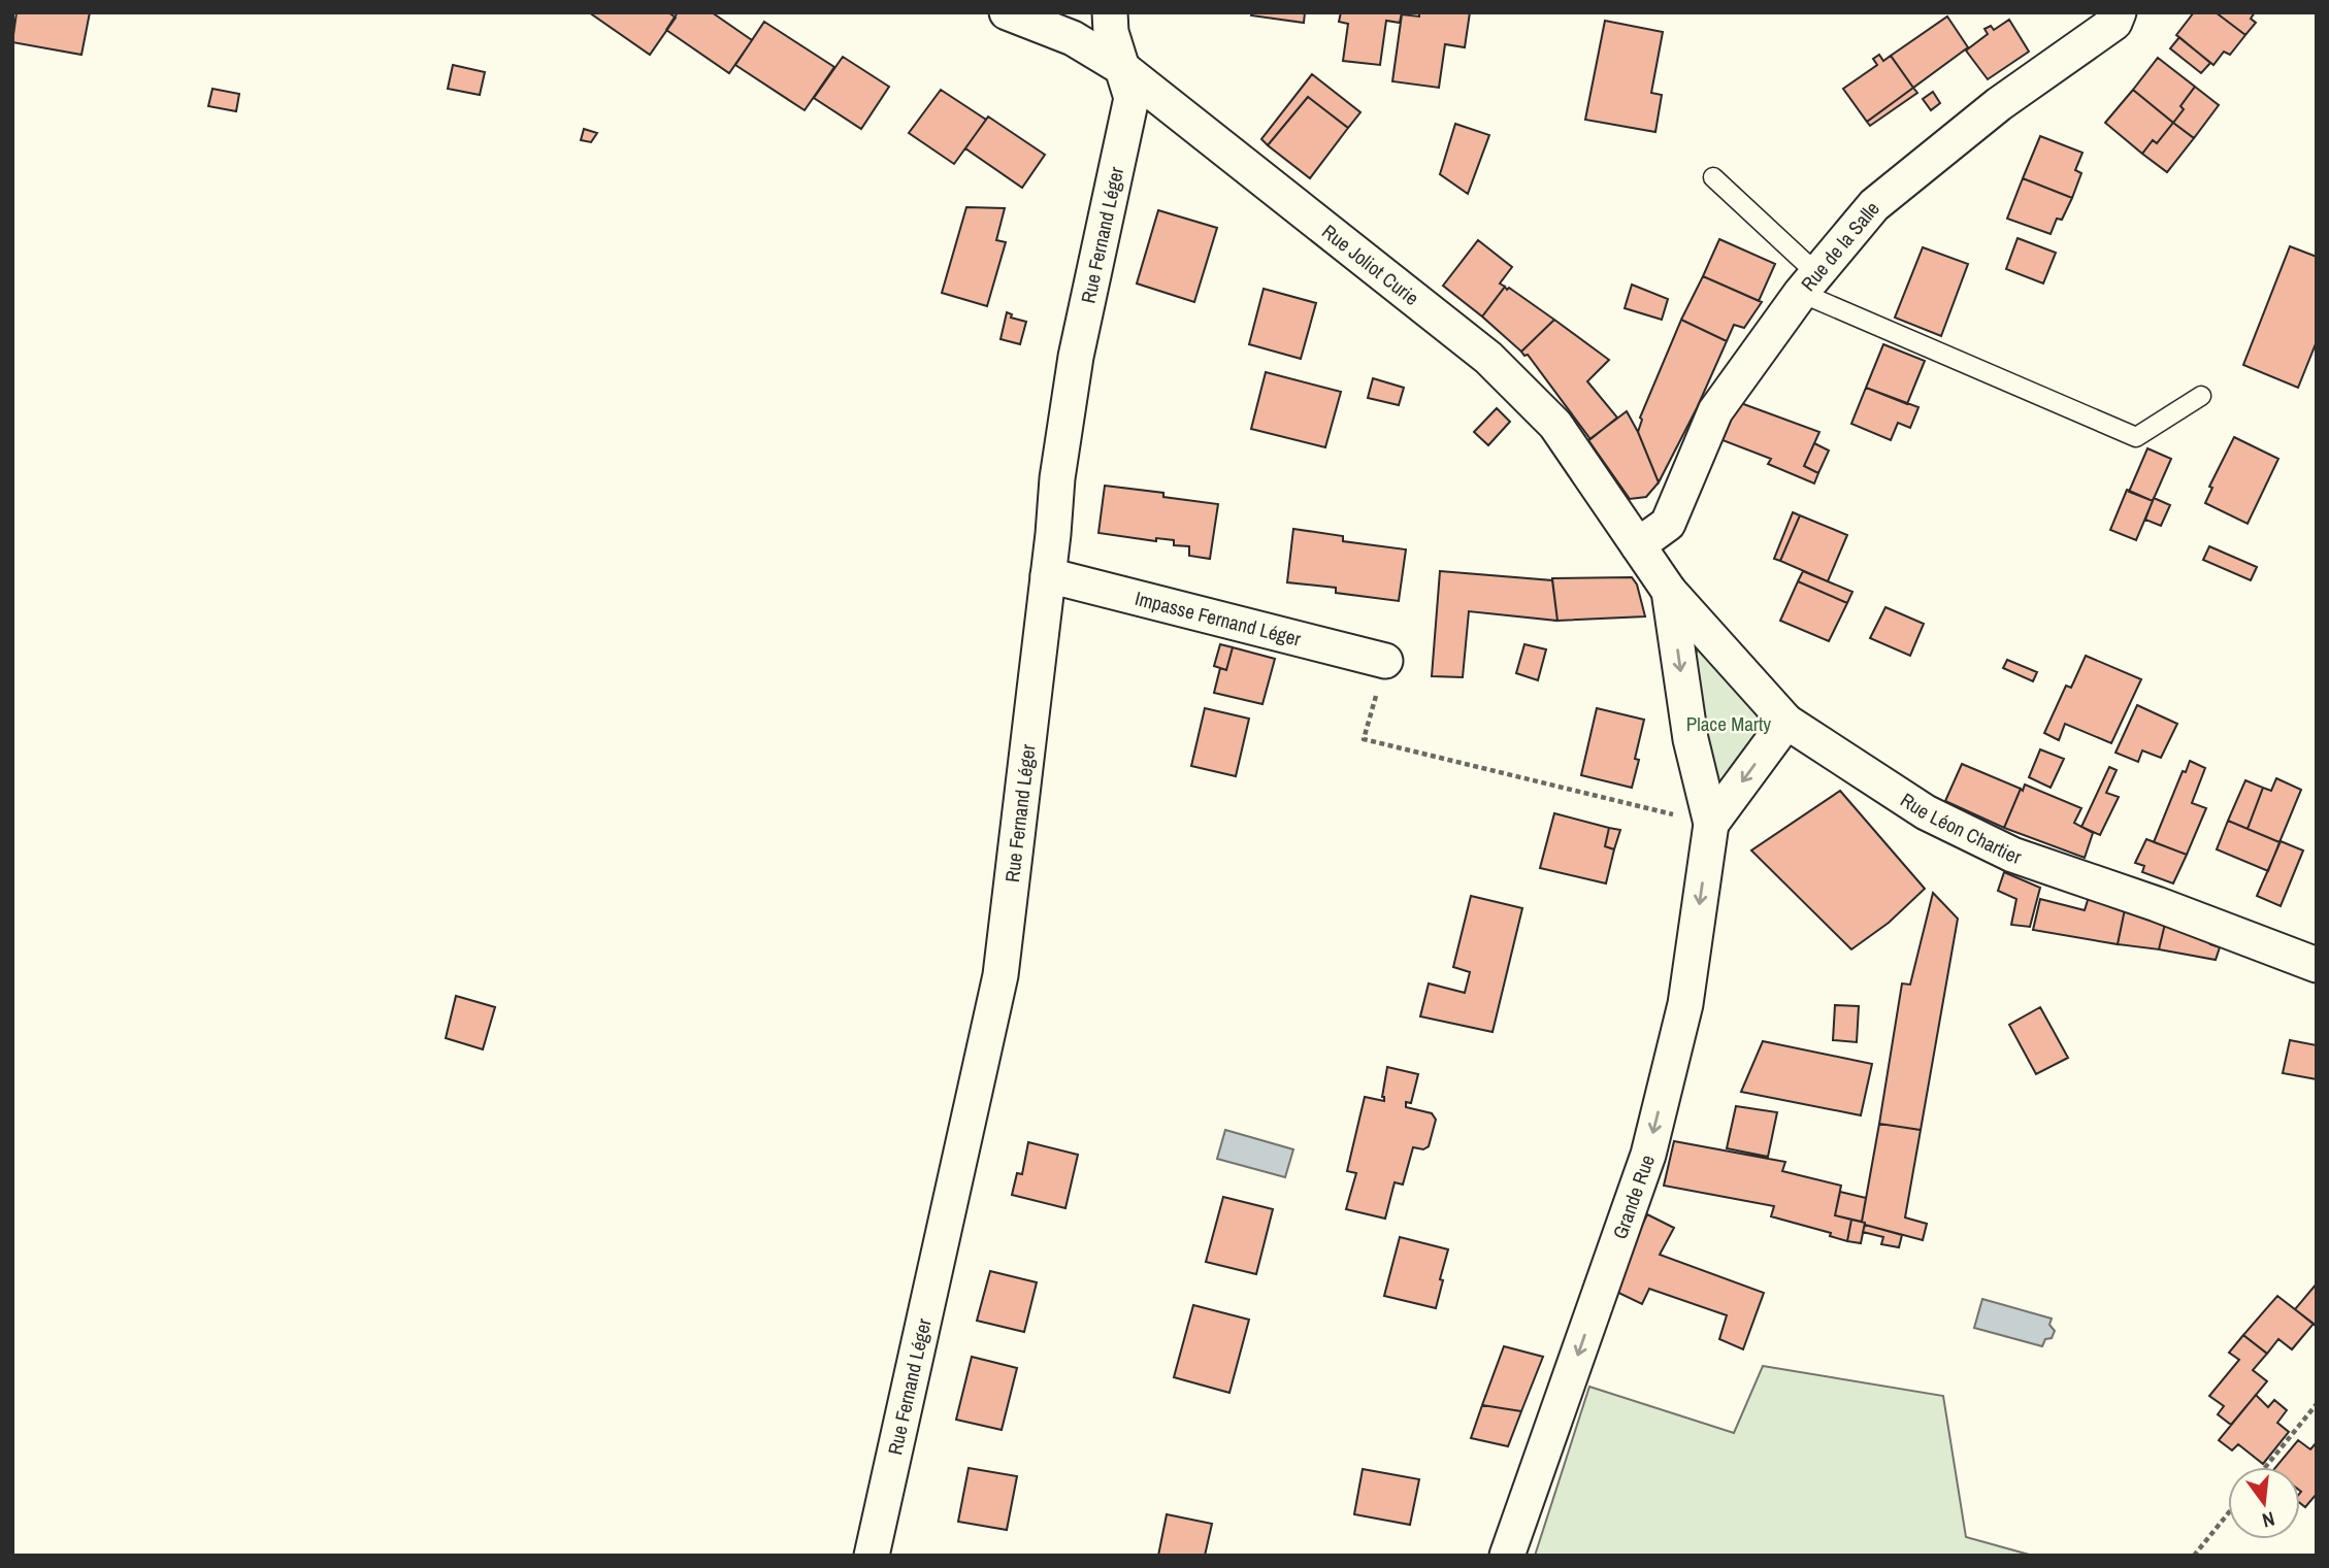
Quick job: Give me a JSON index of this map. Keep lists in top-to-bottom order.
{
  "streets": {
    "street": [
      "Rue Fernand Léger",
      "Rue de la Salle",
      "Rue Joliot Curie",
      "Impasse Fernand Léger",
      "Rue Léon Chartier",
      "Grande Rue"
    ]
  },
  "crossings": [
    ["Rue Fernand Léger", "Rue Joliot Curie"],
    ["Rue Fernand Léger", "Impasse Fernand Léger"],
    ["Rue de la Salle", "Rue Joliot Curie"],
    ["Rue Joliot Curie", "Rue Léon Chartier"],
    ["Rue Joliot Curie", "Grande Rue"],
    ["Rue Léon Chartier", "Grande Rue"]
  ],
  "one_way": ["Grande Rue"],
  "parks": ["Place Marty"],
  "north": "bottom"
}
